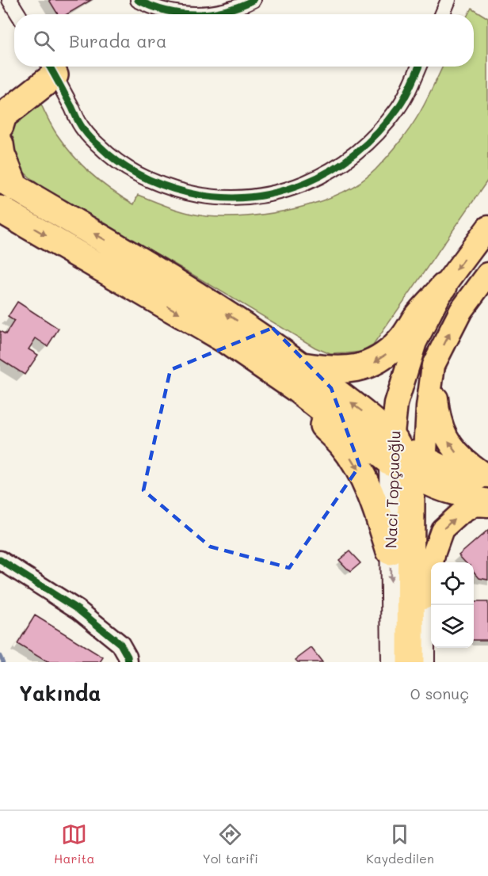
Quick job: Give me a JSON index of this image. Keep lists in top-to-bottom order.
{
  "streets": {
    "main road": ["Naci Topçuoğlu"]
  },
  "page": {
    "search": "Burada ara",
    "heading": ["Yakında", "0 sonuç"],
    "nav": ["Harita", "Yol tarifi", "Kaydedilen"]
  }
}
